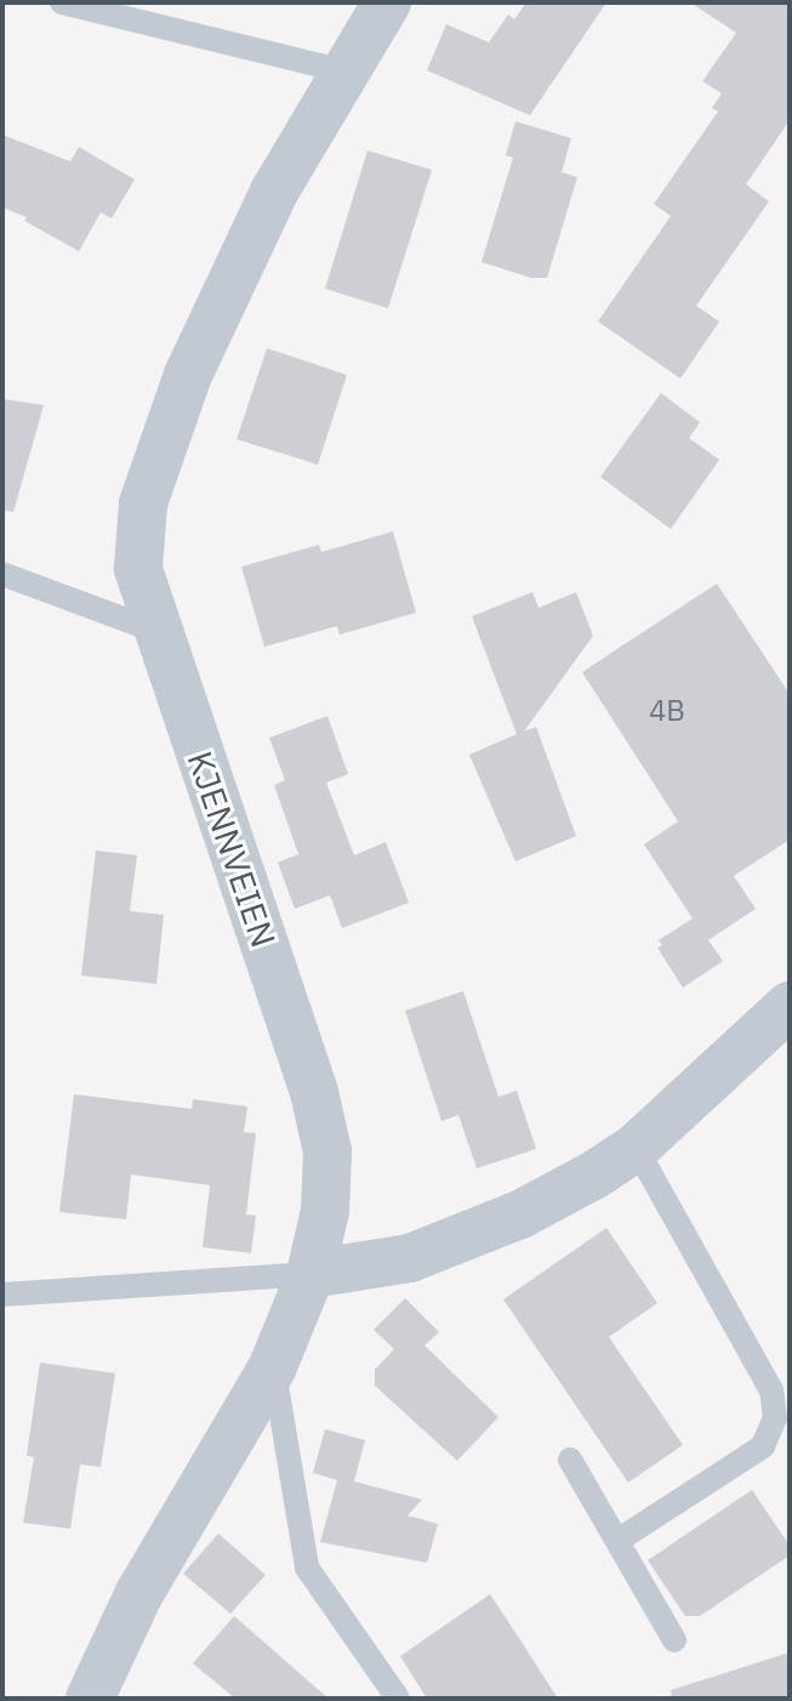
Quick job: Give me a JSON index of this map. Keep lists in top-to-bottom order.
{
  "streets": {
    "street": ["KJENNVEIEN"]
  },
  "house_numbers": ["4B"]
}
